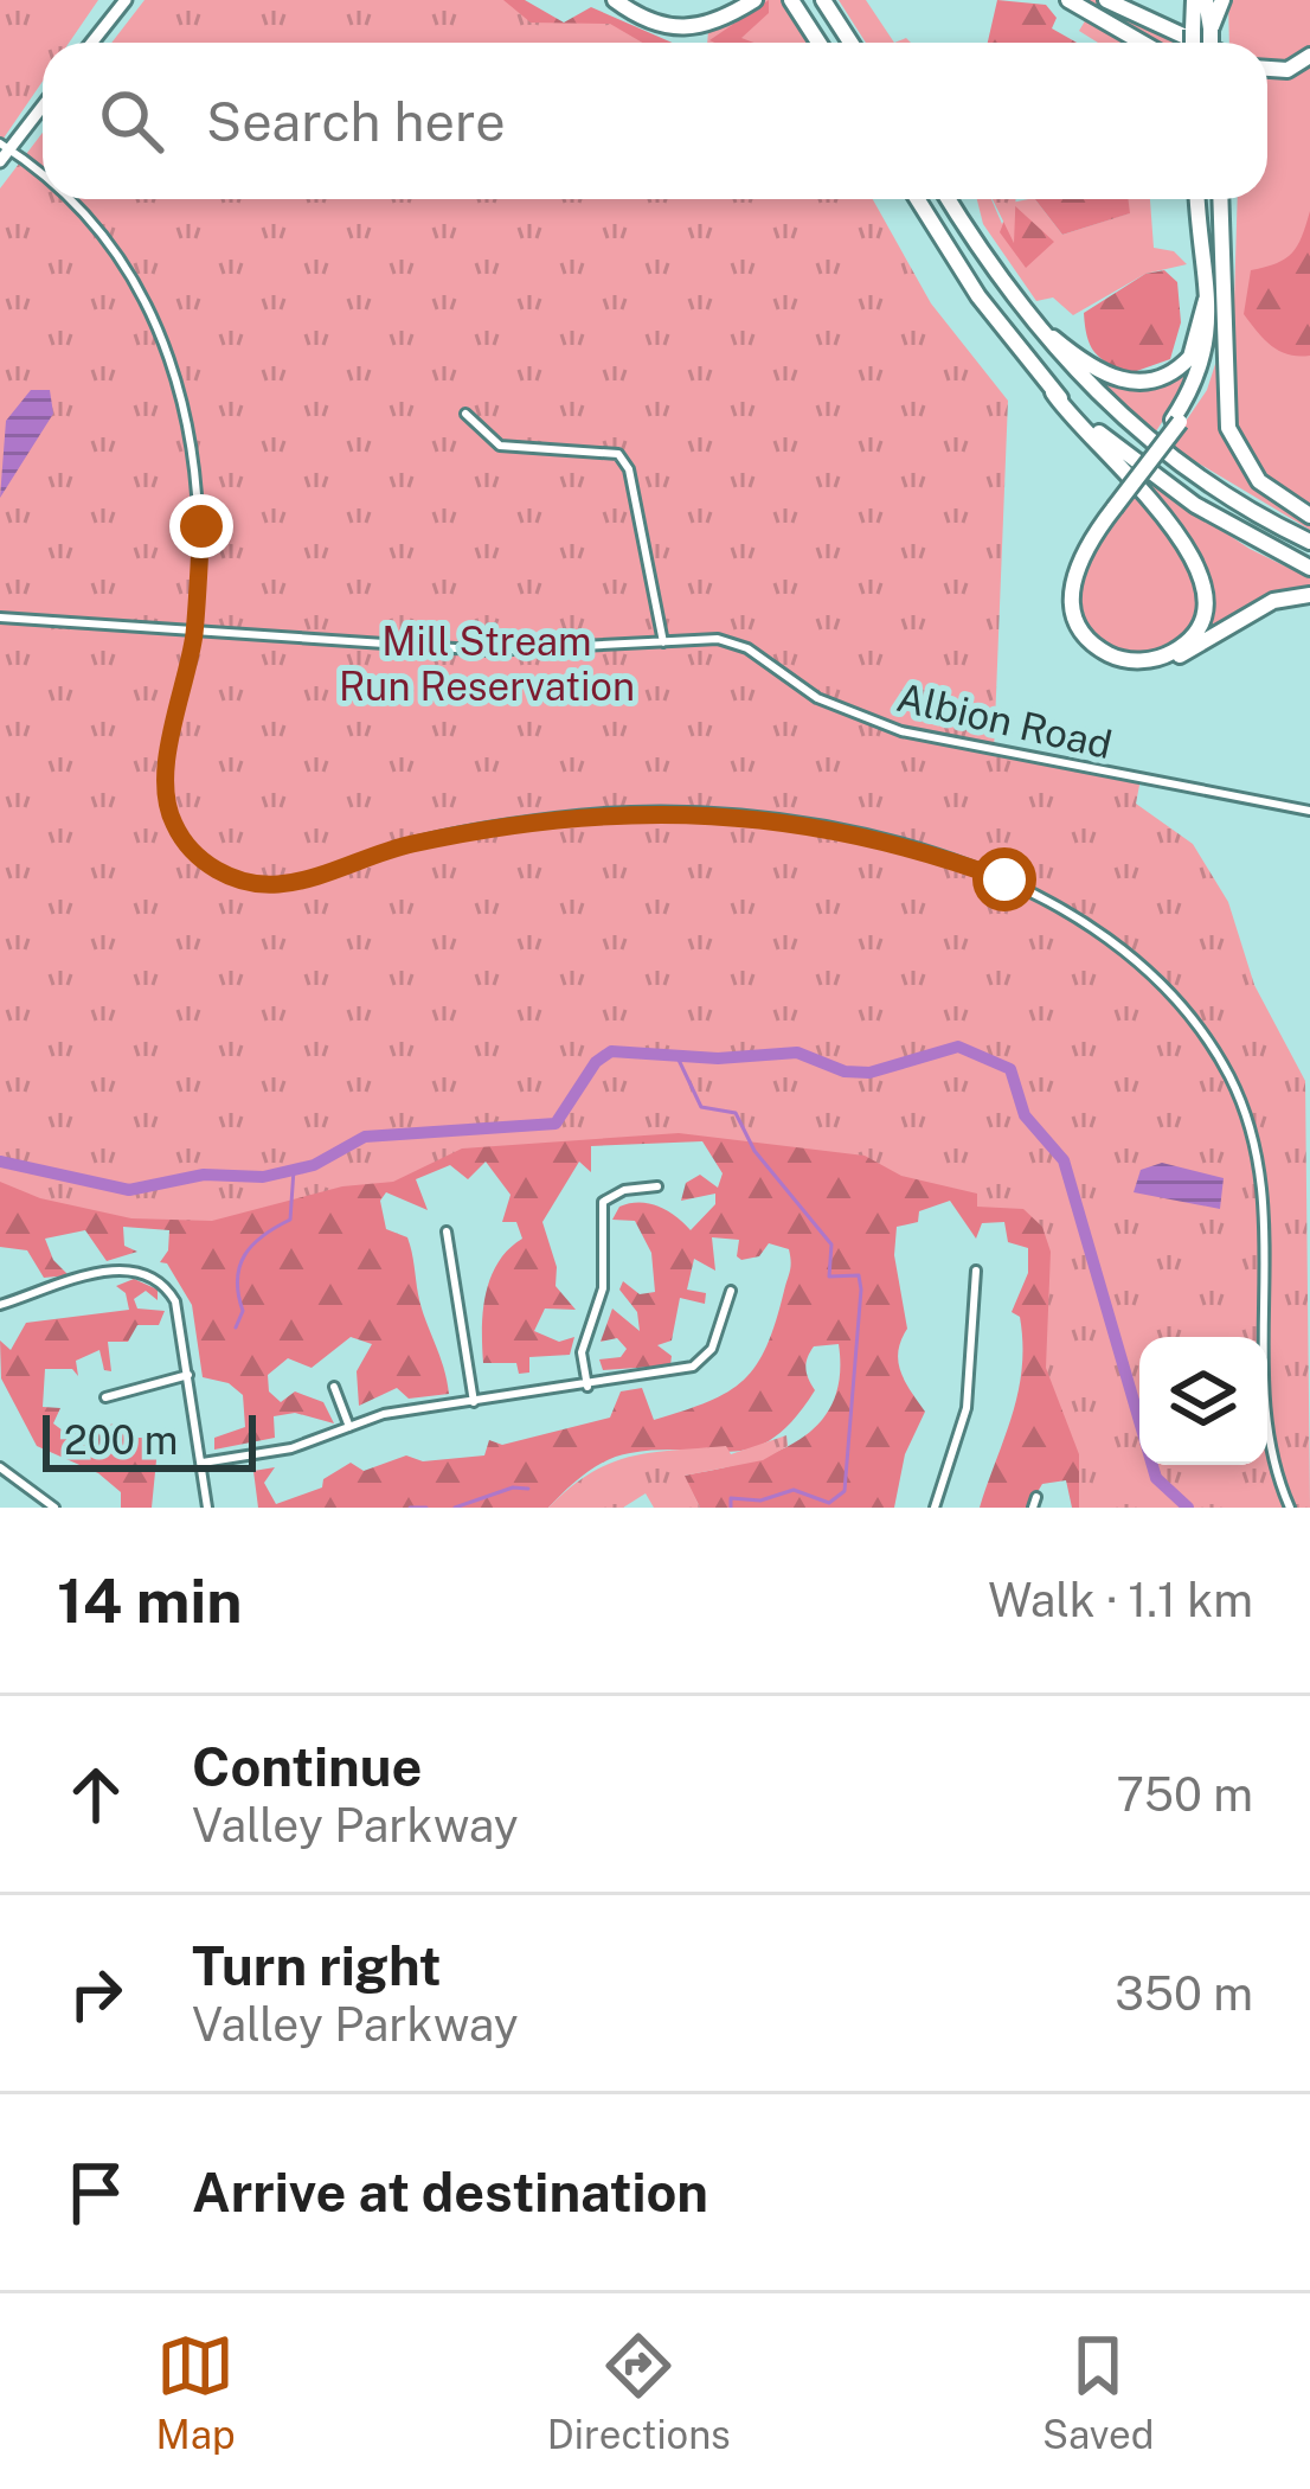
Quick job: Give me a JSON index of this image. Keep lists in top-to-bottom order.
{
  "streets": {
    "street": ["Albion Road"]
  },
  "parks": ["Mill Stream Run Reservation"],
  "scale_bar": "200 m",
  "page": {
    "search": "Search here",
    "scale": "200 m",
    "heading": ["14 min", "Walk · 1.1 km"],
    "list": [
      ["Continue", "Valley Parkway", "750 m"],
      ["Turn right", "Valley Parkway", "350 m"],
      "Arrive at destination"
    ],
    "nav": ["Map", "Directions", "Saved"]
  }
}
